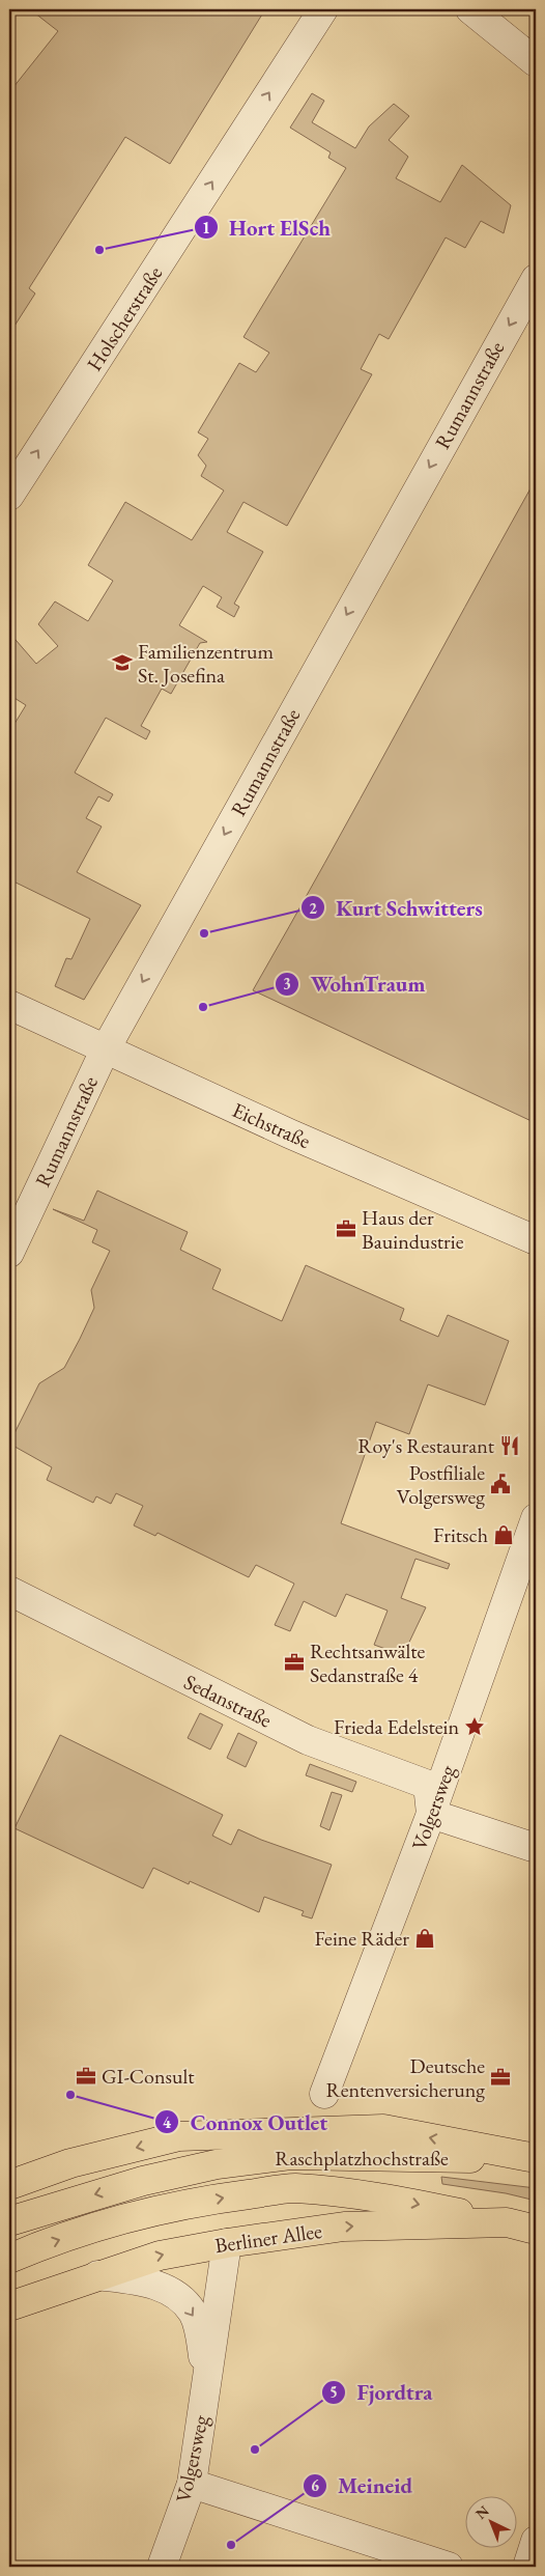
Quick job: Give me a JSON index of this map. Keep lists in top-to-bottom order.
{
  "streets": {
    "main road": ["Raschplatzhochstraße", "Berliner Allee"],
    "street": [
      "Holscherstraße",
      "Rumannstraße",
      "Eichstraße",
      "Sedanstraße",
      "Volgersweg"
    ]
  },
  "crossings": [
    ["Rumannstraße", "Eichstraße"],
    ["Sedanstraße", "Volgersweg"],
    ["Volgersweg", "Berliner Allee"],
    ["Raschplatzhochstraße", "Berliner Allee"]
  ],
  "one_way": ["Holscherstraße", "Rumannstraße"],
  "places": {
    "other": [
      "Hort ElSch",
      "Kurt Schwitters",
      "WohnTraum",
      "Connox Outlet",
      "Fjordtra",
      "Meineid"
    ],
    "school or university": ["Familienzentrum St. Josefina"],
    "office": [
      "Haus der Bauindustrie",
      "Rechtsanwälte Sedanstraße 4",
      "GI-Consult",
      "Deutsche Rentenversicherung"
    ],
    "restaurant": ["Roy's Restaurant"],
    "public building": ["Postfiliale Volgersweg"],
    "shop": ["Fritsch", "Feine Räder"],
    "place": ["Frieda Edelstein"]
  },
  "north": "top left"
}
